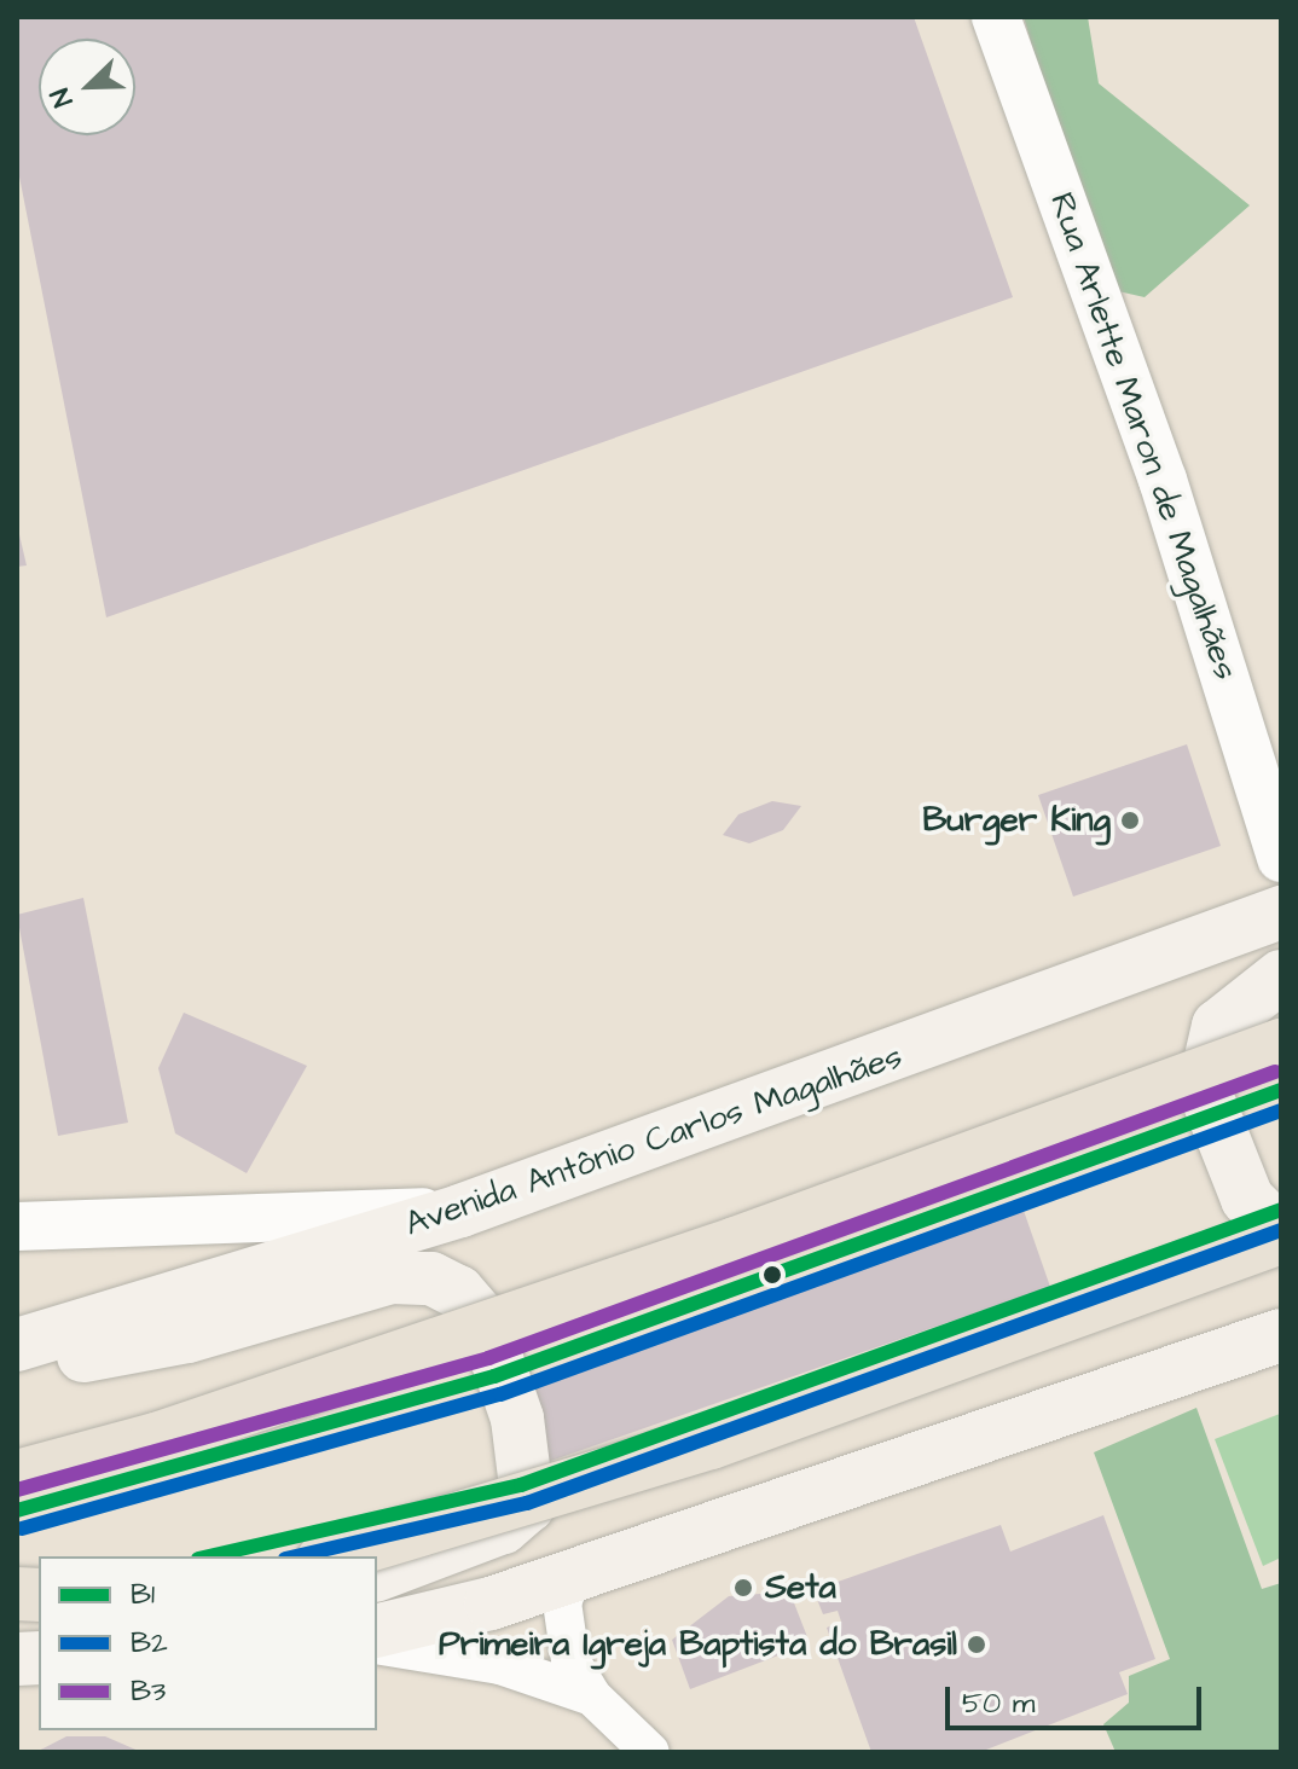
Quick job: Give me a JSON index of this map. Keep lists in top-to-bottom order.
{
  "streets": {
    "main road": ["Avenida Antônio Carlos Magalhães"],
    "street": ["Rua Arlette Maron de Magalhães"]
  },
  "places": ["Burger King", "Seta", "Primeira Igreja Baptista do Brasil"],
  "lines": ["transit line B3", "transit line B1", "transit line B2"],
  "legend": ["B1", "B2", "B3"],
  "scale_bar": "50 m",
  "north": "bottom left"
}
